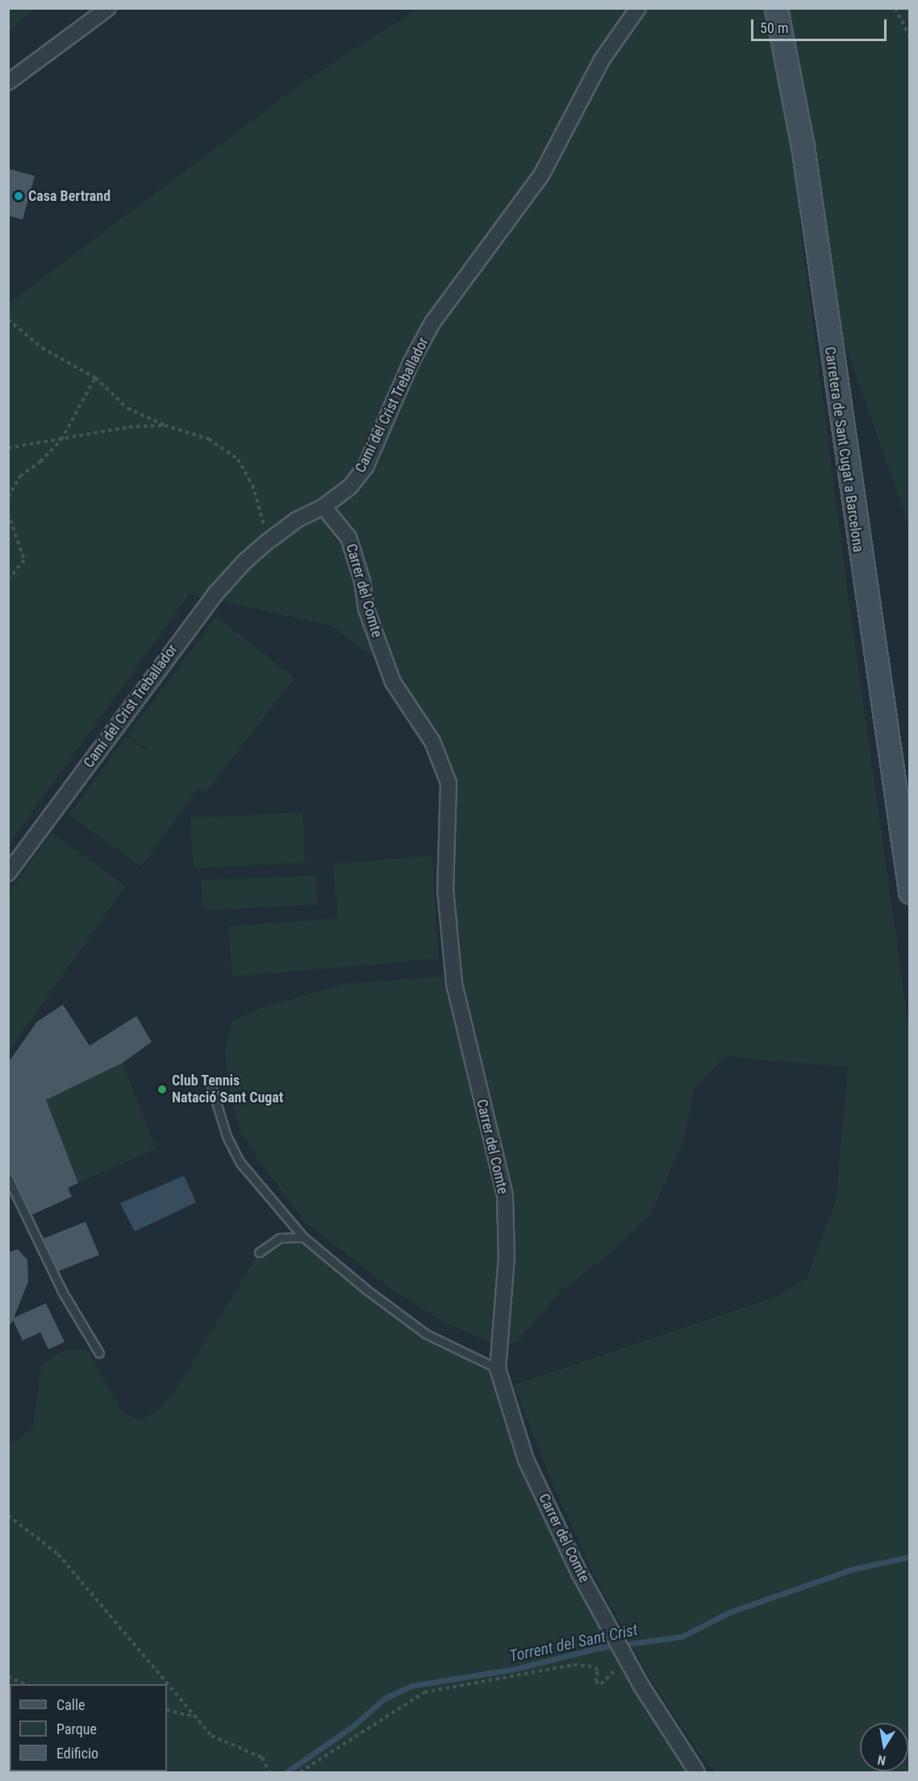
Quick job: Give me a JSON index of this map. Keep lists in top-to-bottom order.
{
  "streets": {
    "main road": ["Carretera de Sant Cugat a Barcelona"],
    "street": ["Camí del Crist Treballador", "Carrer del Comte"]
  },
  "crossings": [
    ["Camí del Crist Treballador", "Carrer del Comte"]
  ],
  "water": ["Torrent del Sant Crist"],
  "places": ["Casa Bertrand", "Club Tennis Natació Sant Cugat"],
  "legend": ["Calle", "Parque", "Edificio"],
  "scale_bar": "50 m",
  "north": "bottom"
}
